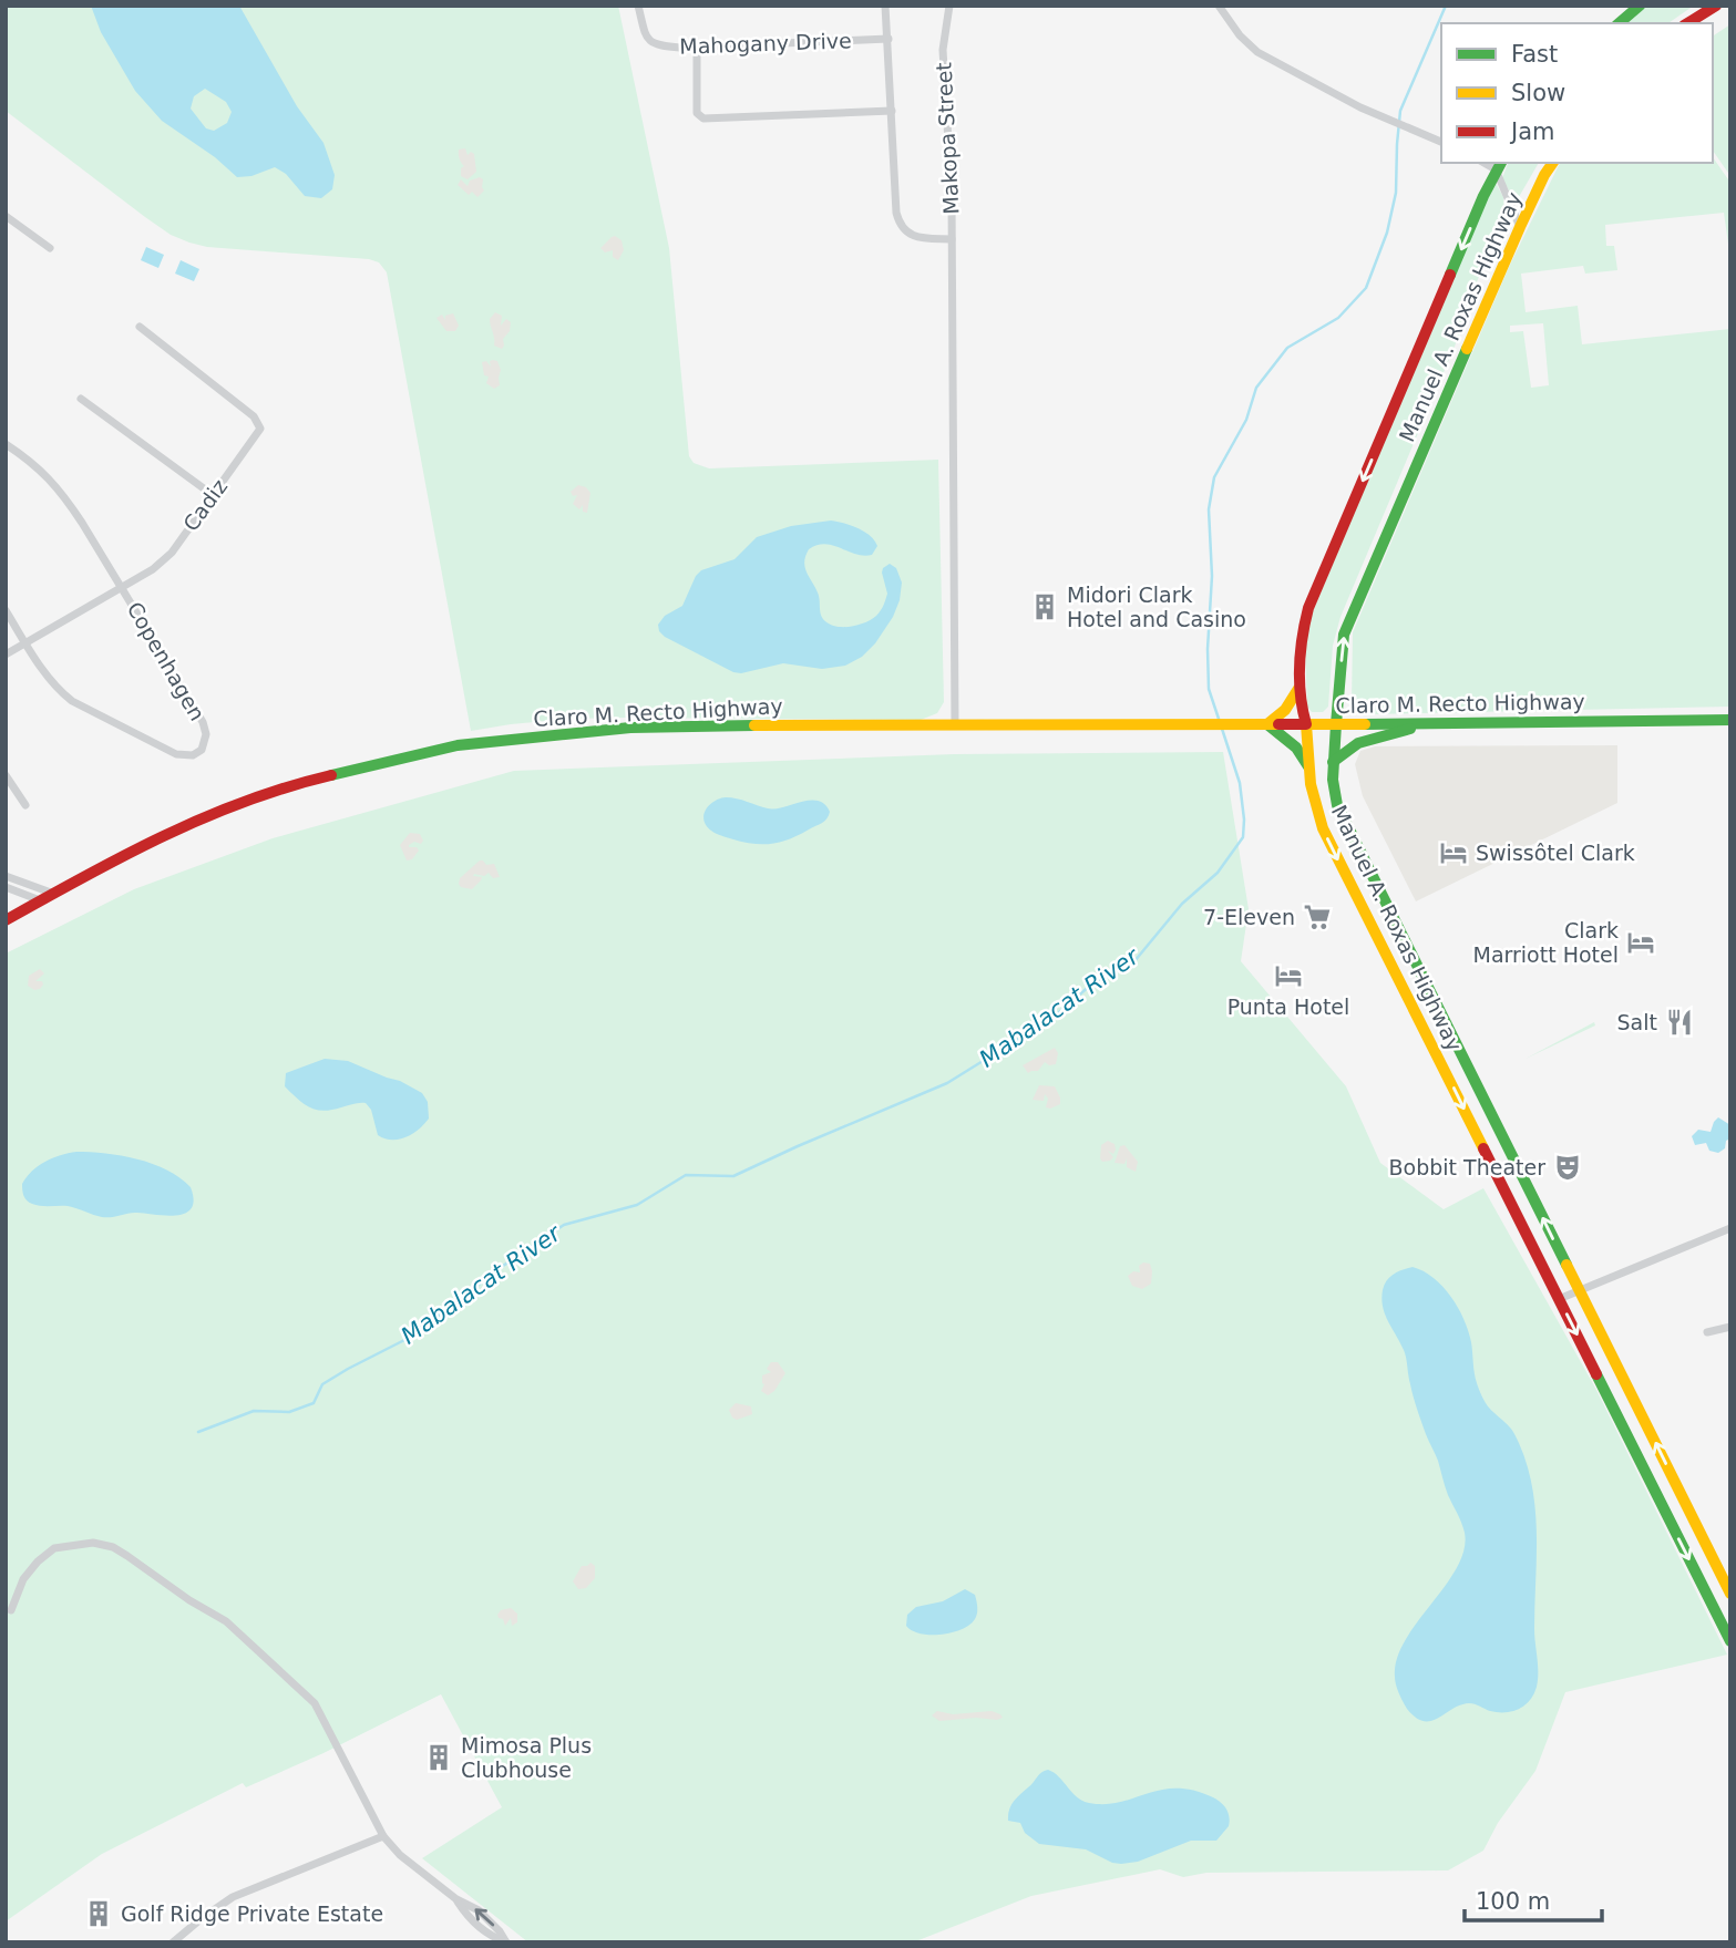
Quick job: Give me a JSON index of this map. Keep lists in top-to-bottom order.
{
  "streets": {
    "main road": ["Manuel A. Roxas Highway", "Claro M. Recto Highway"],
    "street": [
      "Mahogany Drive",
      "Makopa Street",
      "Cadiz",
      "Copenhagen"
    ]
  },
  "crossings": [
    ["Makopa Street", "Claro M. Recto Highway"],
    ["Manuel A. Roxas Highway", "Claro M. Recto Highway"],
    ["Cadiz", "Copenhagen"]
  ],
  "water": ["Mabalacat River"],
  "places": {
    "building": ["Midori Clark Hotel and Casino", "Mimosa Plus Clubhouse", "Golf Ridge Private Estate"],
    "hotel": ["Swissôtel Clark", "Clark Marriott Hotel", "Punta Hotel"],
    "supermarket": ["7-Eleven"],
    "restaurant": ["Salt"],
    "theatre": ["Bobbit Theater"]
  },
  "legend": ["Fast", "Slow", "Jam"],
  "scale_bar": "100 m"
}
